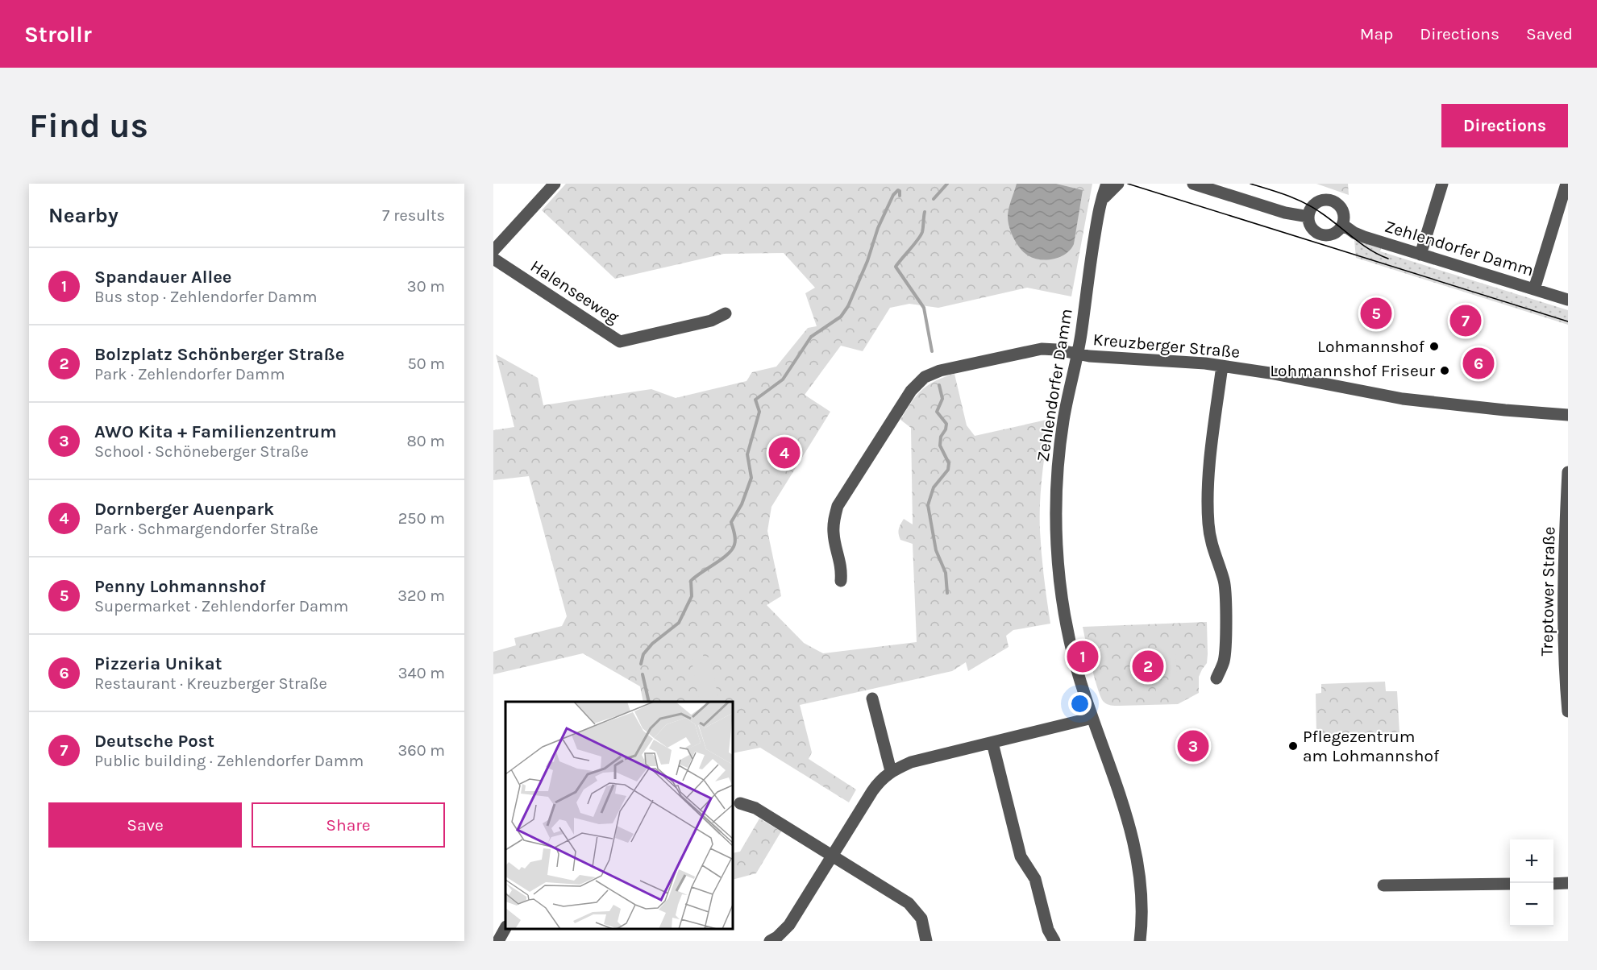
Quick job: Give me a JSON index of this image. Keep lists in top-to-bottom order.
{
  "streets": {
    "street": [
      "Zehlendorfer Damm",
      "Halenseeweg",
      "Kreuzberger Straße",
      "Treptower Straße"
    ]
  },
  "crossings": [
    ["Zehlendorfer Damm", "Kreuzberger Straße"]
  ],
  "places": ["Lohmannshof", "Lohmannshof Friseur", "Pflegezentrum am Lohmannshof"],
  "page": {
    "header": "Strollr",
    "nav": ["Map", "Directions", "Saved"],
    "buttons": [
      "Directions",
      ["Save", "Share"]
    ],
    "title": "Find us",
    "heading": ["Nearby", "7 results"],
    "list": [
      {
        "mark": "1",
        "name": "Spandauer Allee",
        "note": "Bus stop · Zehlendorfer Damm",
        "value": "30 m"
      },
      {
        "mark": "2",
        "name": "Bolzplatz Schönberger Straße",
        "note": "Park · Zehlendorfer Damm",
        "value": "50 m"
      },
      {
        "mark": "3",
        "name": "AWO Kita + Familienzentrum",
        "note": "School · Schöneberger Straße",
        "value": "80 m"
      },
      {
        "mark": "4",
        "name": "Dornberger Auenpark",
        "note": "Park · Schmargendorfer Straße",
        "value": "250 m"
      },
      {
        "mark": "5",
        "name": "Penny Lohmannshof",
        "note": "Supermarket · Zehlendorfer Damm",
        "value": "320 m"
      },
      {
        "mark": "6",
        "name": "Pizzeria Unikat",
        "note": "Restaurant · Kreuzberger Straße",
        "value": "340 m"
      },
      {
        "mark": "7",
        "name": "Deutsche Post",
        "note": "Public building · Zehlendorfer Damm",
        "value": "360 m"
      }
    ],
    "pins": [
      "5",
      "7",
      "6",
      "4",
      "1",
      "2",
      "3"
    ],
    "map_buttons": ["+", "−"]
  }
}
